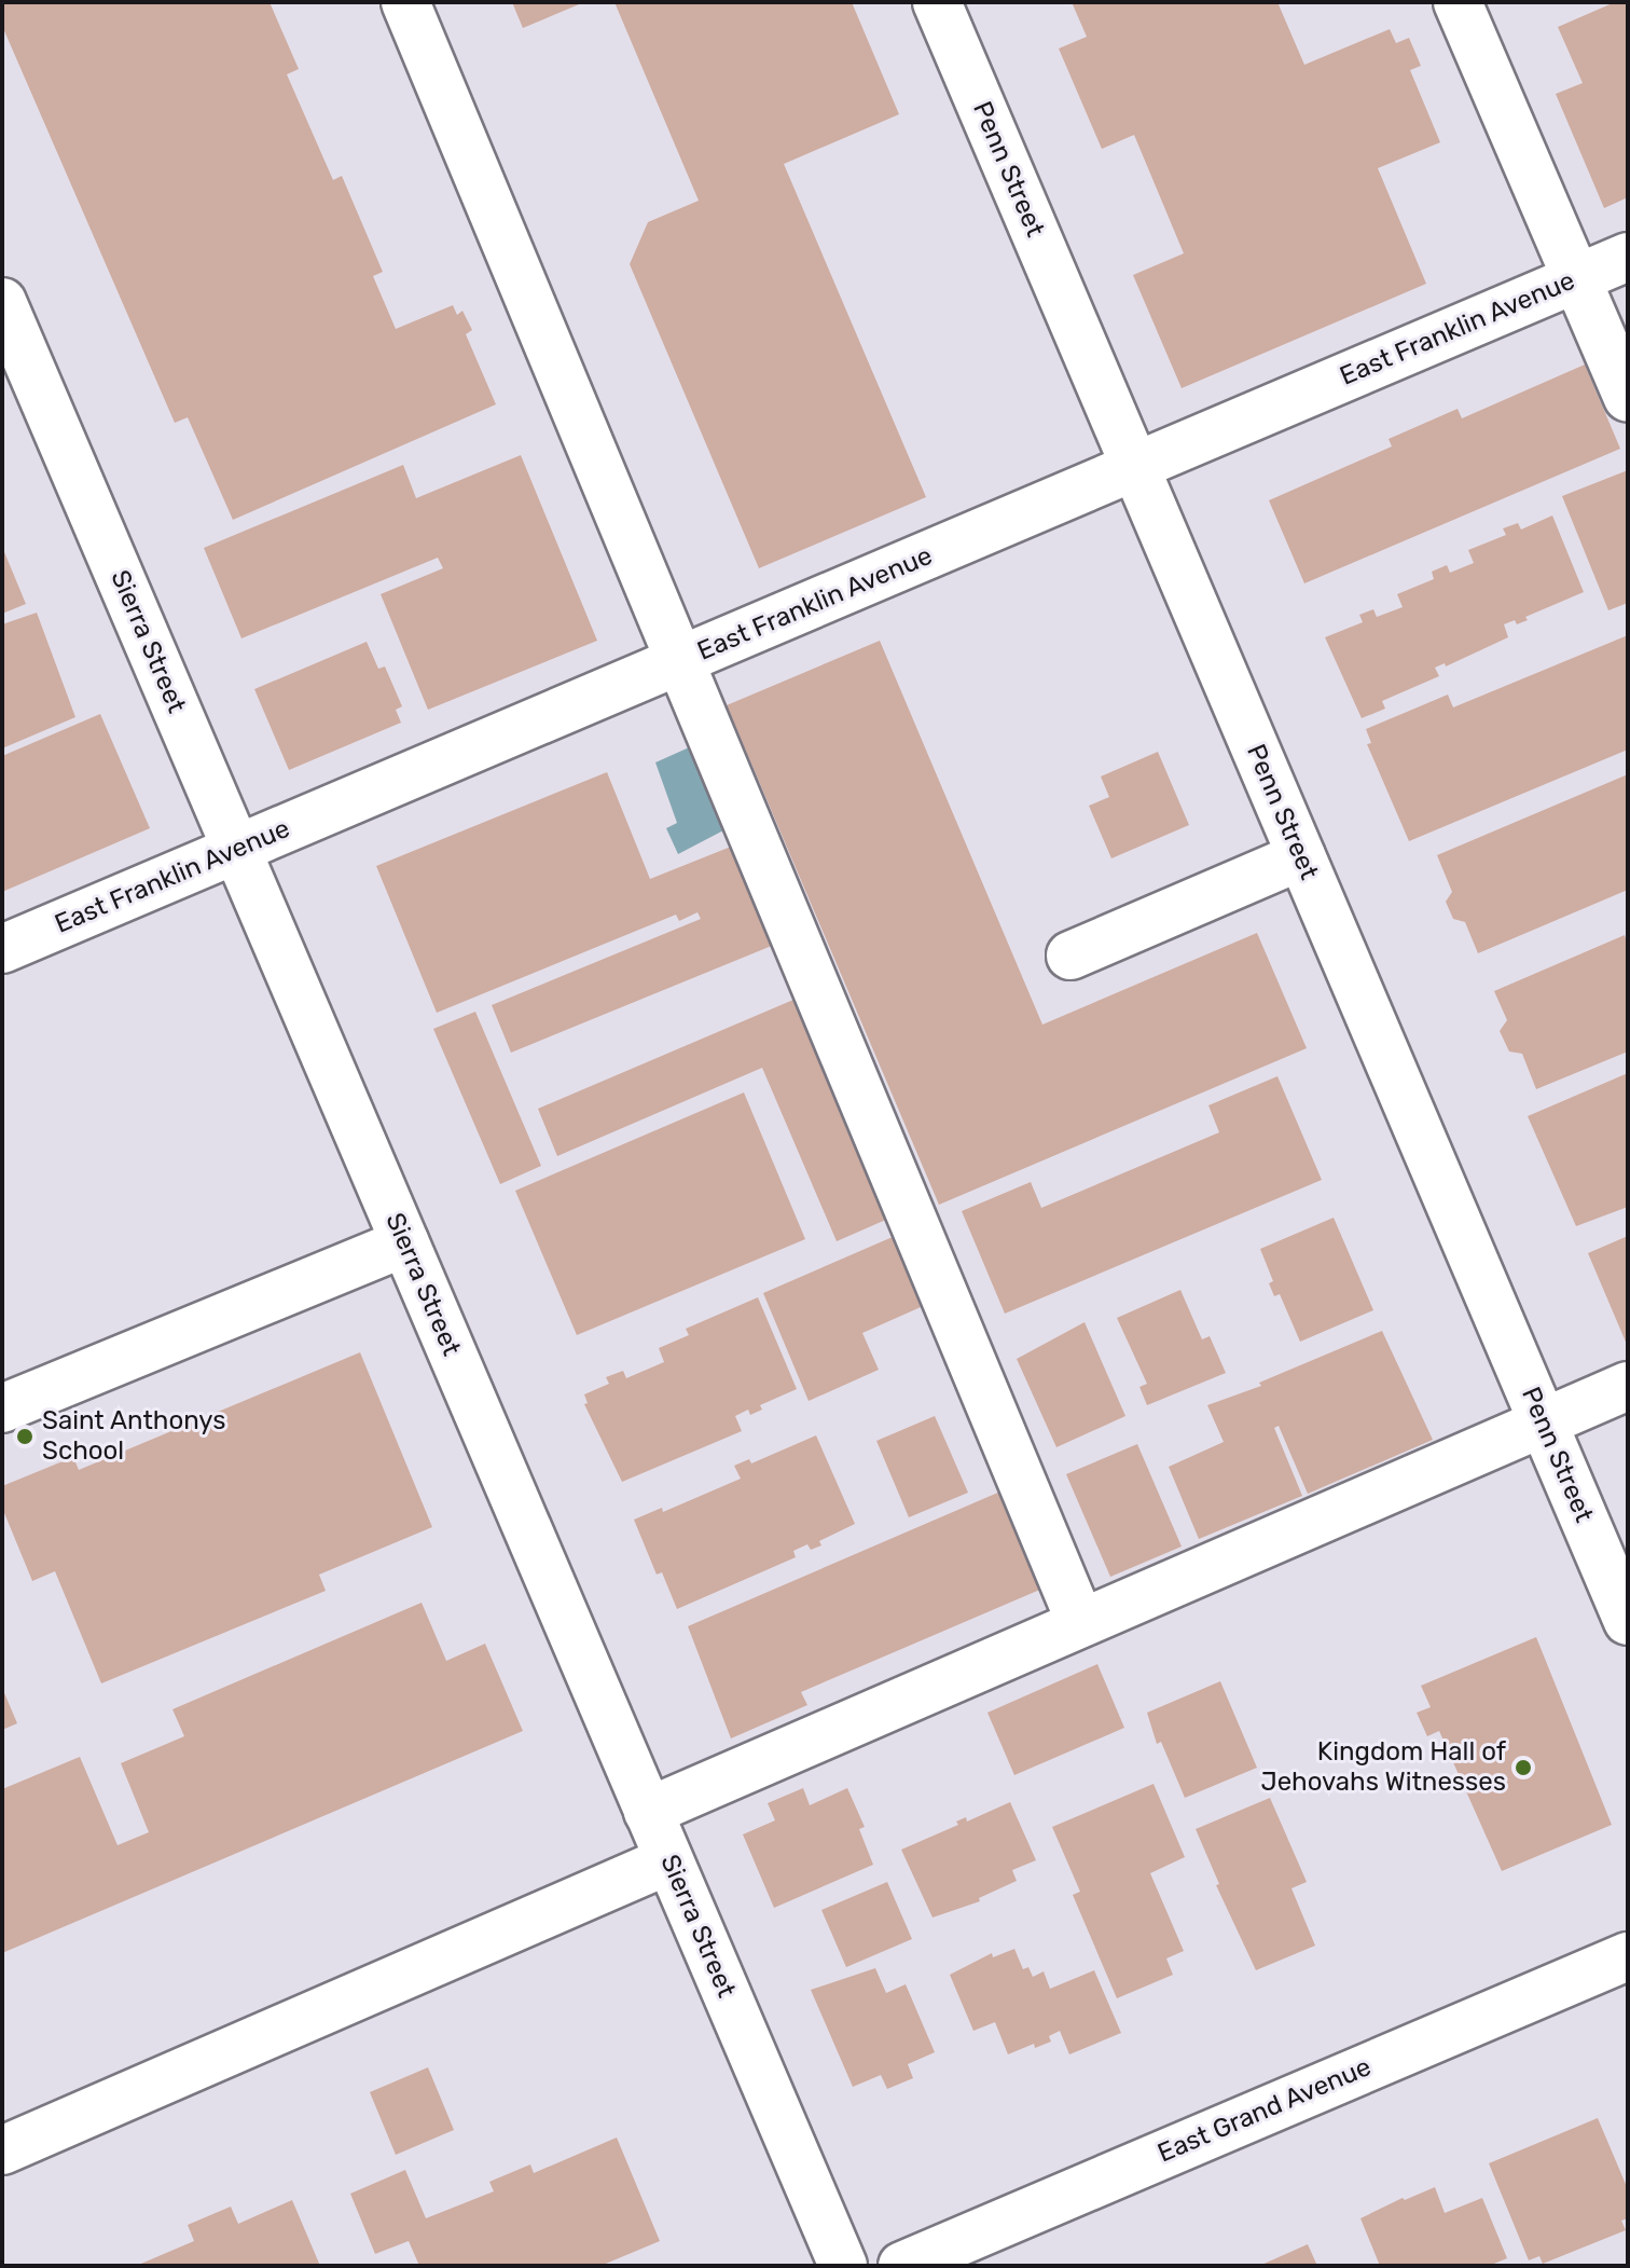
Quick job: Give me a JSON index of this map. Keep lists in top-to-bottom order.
{
  "streets": {
    "street": [
      "Penn Street",
      "East Franklin Avenue",
      "Sierra Street",
      "East Grand Avenue"
    ]
  },
  "crossings": [
    ["Penn Street", "East Franklin Avenue"],
    ["East Franklin Avenue", "Sierra Street"]
  ],
  "places": ["Saint Anthonys School", "Kingdom Hall of Jehovahs Witnesses"]
}
